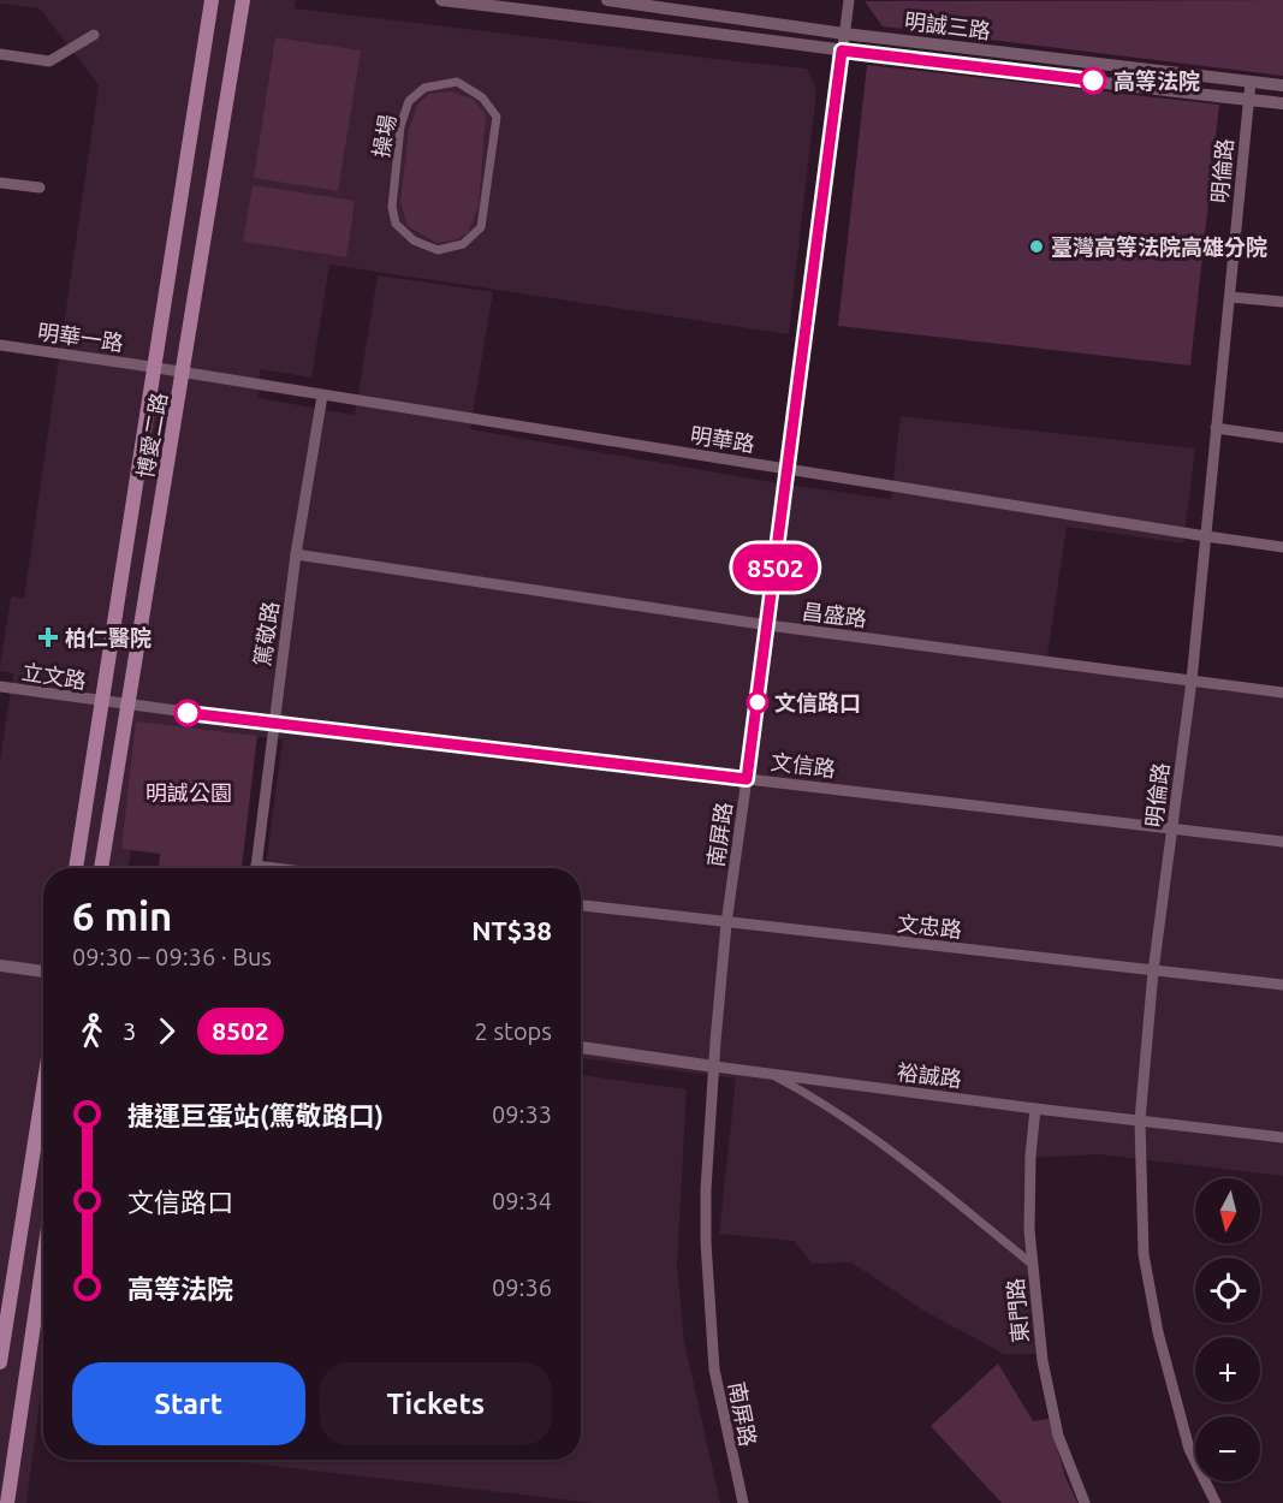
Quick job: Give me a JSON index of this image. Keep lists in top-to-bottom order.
{
  "streets": {
    "main road": ["博愛二路"],
    "street": [
      "明誠三路",
      "操場",
      "明倫路",
      "明華一路",
      "明華路",
      "昌盛路",
      "篤敬路",
      "立文路",
      "文信路",
      "南屏路",
      "文忠路",
      "裕誠路",
      "東門路"
    ]
  },
  "crossings": [
    ["明誠三路", "明倫路"],
    ["明誠三路", "南屏路"],
    ["明倫路", "明華路"],
    ["明倫路", "昌盛路"],
    ["明倫路", "文信路"],
    ["明倫路", "文忠路"],
    ["明倫路", "裕誠路"],
    ["明華一路", "博愛二路"],
    ["明華一路", "明華路"],
    ["博愛二路", "明華路"],
    ["博愛二路", "立文路"],
    ["博愛二路", "文信路"],
    ["明華路", "篤敬路"],
    ["明華路", "南屏路"],
    ["昌盛路", "篤敬路"],
    ["昌盛路", "南屏路"],
    ["篤敬路", "文信路"],
    ["立文路", "文信路"],
    ["文信路", "南屏路"],
    ["南屏路", "文忠路"],
    ["南屏路", "裕誠路"],
    ["裕誠路", "東門路"]
  ],
  "parks": ["明誠公園"],
  "places": {
    "other": ["高等法院", "臺灣高等法院高雄分院", "文信路口"],
    "health": ["柏仁醫院"]
  },
  "lines": ["bus line 8502"],
  "north": "bottom",
  "page": {
    "on_map": "8502",
    "heading": ["6 min", "09:30 – 09:36 · Bus", "NT$38"],
    "legs": ["3", "8502", "2 stops"],
    "list": [
      {
        "name": "捷運巨蛋站(篤敬路口)",
        "value": "09:33"
      },
      {
        "name": "文信路口",
        "value": "09:34"
      },
      {
        "name": "高等法院",
        "value": "09:36"
      }
    ],
    "map_buttons": ["+", "−"],
    "buttons": ["Start", "Tickets"]
  }
}
